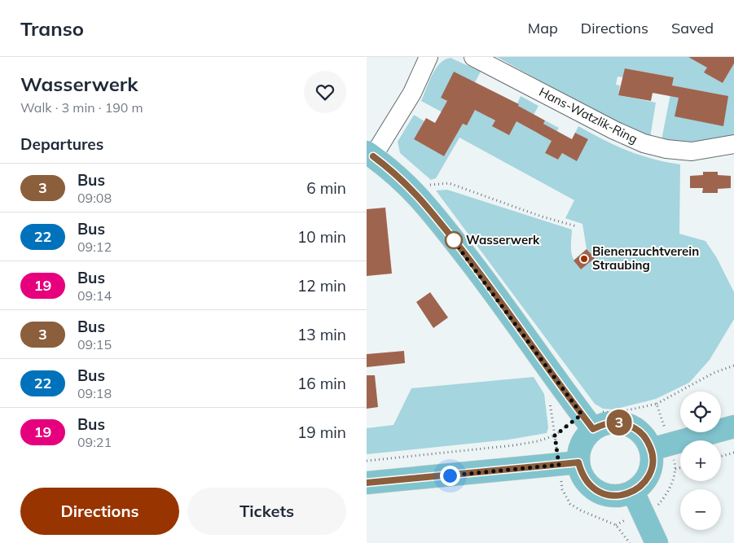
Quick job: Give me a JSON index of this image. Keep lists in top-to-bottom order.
{
  "streets": {
    "street": ["Hans-Watzlik-Ring"]
  },
  "places": ["Wasserwerk", "Bienenzuchtverein Straubing"],
  "lines": ["bus line 3"],
  "page": {
    "header": "Transo",
    "nav": ["Map", "Directions", "Saved"],
    "heading": [
      ["Wasserwerk", "Walk · 3 min · 190 m"],
      "Departures"
    ],
    "on_map": "3",
    "list": [
      {
        "mark": "3",
        "name": "Bus",
        "note": "09:08",
        "value": "6 min"
      },
      {
        "mark": "22",
        "name": "Bus",
        "note": "09:12",
        "value": "10 min"
      },
      {
        "mark": "19",
        "name": "Bus",
        "note": "09:14",
        "value": "12 min"
      },
      {
        "mark": "3",
        "name": "Bus",
        "note": "09:15",
        "value": "13 min"
      },
      {
        "mark": "22",
        "name": "Bus",
        "note": "09:18",
        "value": "16 min"
      },
      {
        "mark": "19",
        "name": "Bus",
        "note": "09:21",
        "value": "19 min"
      }
    ],
    "map_buttons": ["+", "−"],
    "buttons": ["Directions", "Tickets"]
  }
}
